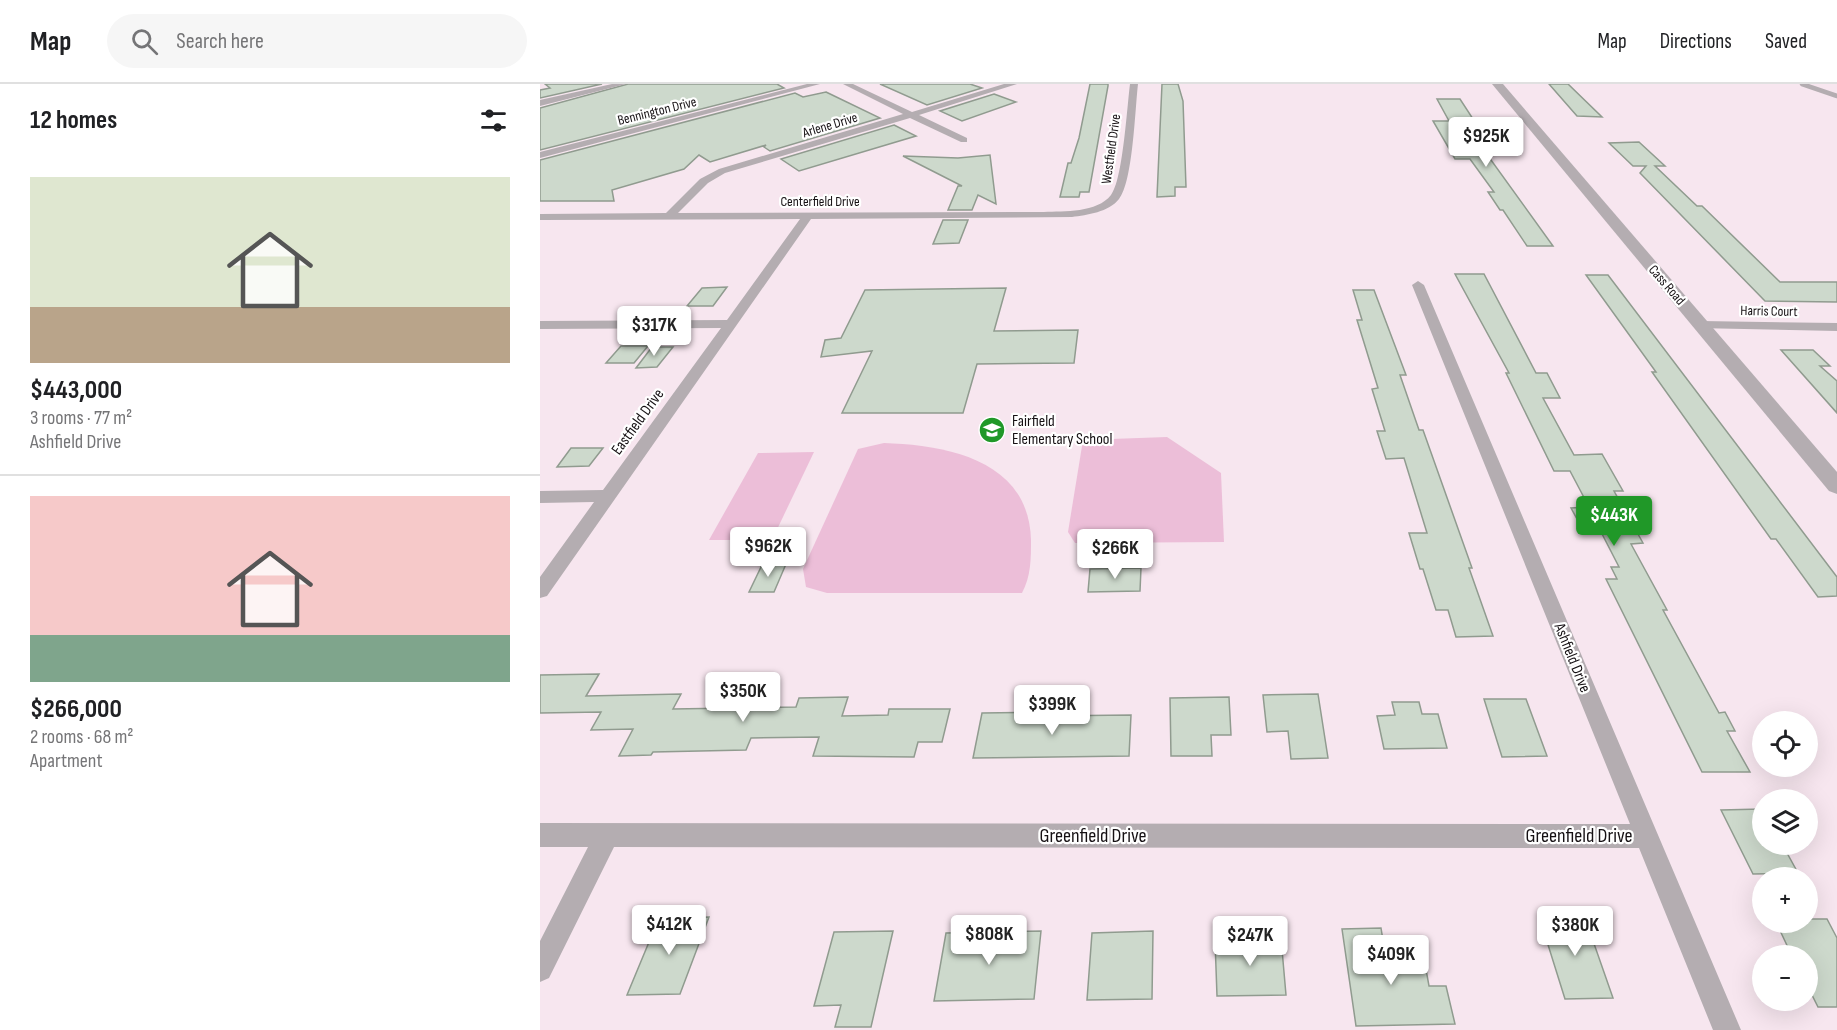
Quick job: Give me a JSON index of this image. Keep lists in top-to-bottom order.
{
  "streets": {
    "street": [
      "Bennington Drive",
      "Arlene Drive",
      "Westfield Drive",
      "Centerfield Drive",
      "Cass Road",
      "Harris Court",
      "Eastfield Drive",
      "Ashfield Drive",
      "Greenfield Drive"
    ]
  },
  "crossings": [
    ["Arlene Drive", "Centerfield Drive"],
    ["Westfield Drive", "Centerfield Drive"],
    ["Centerfield Drive", "Eastfield Drive"],
    ["Cass Road", "Harris Court"],
    ["Ashfield Drive", "Greenfield Drive"]
  ],
  "places": {
    "school or university": ["Fairfield Elementary School"]
  },
  "page": {
    "header": "Map",
    "search": "Search here",
    "nav": ["Map", "Directions", "Saved"],
    "heading": "12 homes",
    "price": [
      "$925K",
      "$317K",
      "$443K",
      "$962K",
      "$266K",
      "$350K",
      "$399K",
      "$412K",
      "$380K",
      "$808K",
      "$247K",
      "$409K"
    ],
    "list": [
      {
        "name": "$443,000",
        "note": "3 rooms · 77 m² · Ashfield Drive"
      },
      {
        "name": "$266,000",
        "note": "2 rooms · 68 m² · Apartment"
      }
    ],
    "map_buttons": ["+", "−"]
  }
}
